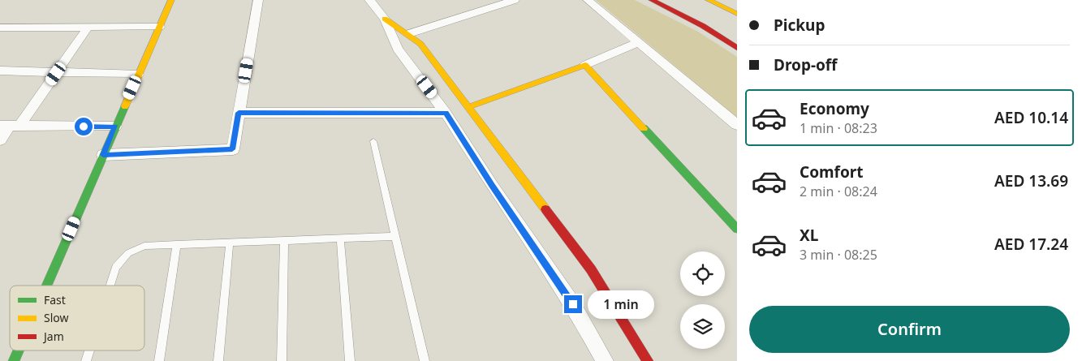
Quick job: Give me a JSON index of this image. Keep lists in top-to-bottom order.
{
  "legend": ["Fast", "Slow", "Jam"],
  "page": {
    "banner": ["Pickup", "Drop-off"],
    "list": [
      {
        "name": "Economy",
        "note": "1 min · 08:23",
        "value": "AED 10.14"
      },
      {
        "name": "Comfort",
        "note": "2 min · 08:24",
        "value": "AED 13.69"
      },
      {
        "name": "XL",
        "note": "3 min · 08:25",
        "value": "AED 17.24"
      }
    ],
    "bubble": "1 min",
    "buttons": "Confirm"
  }
}
